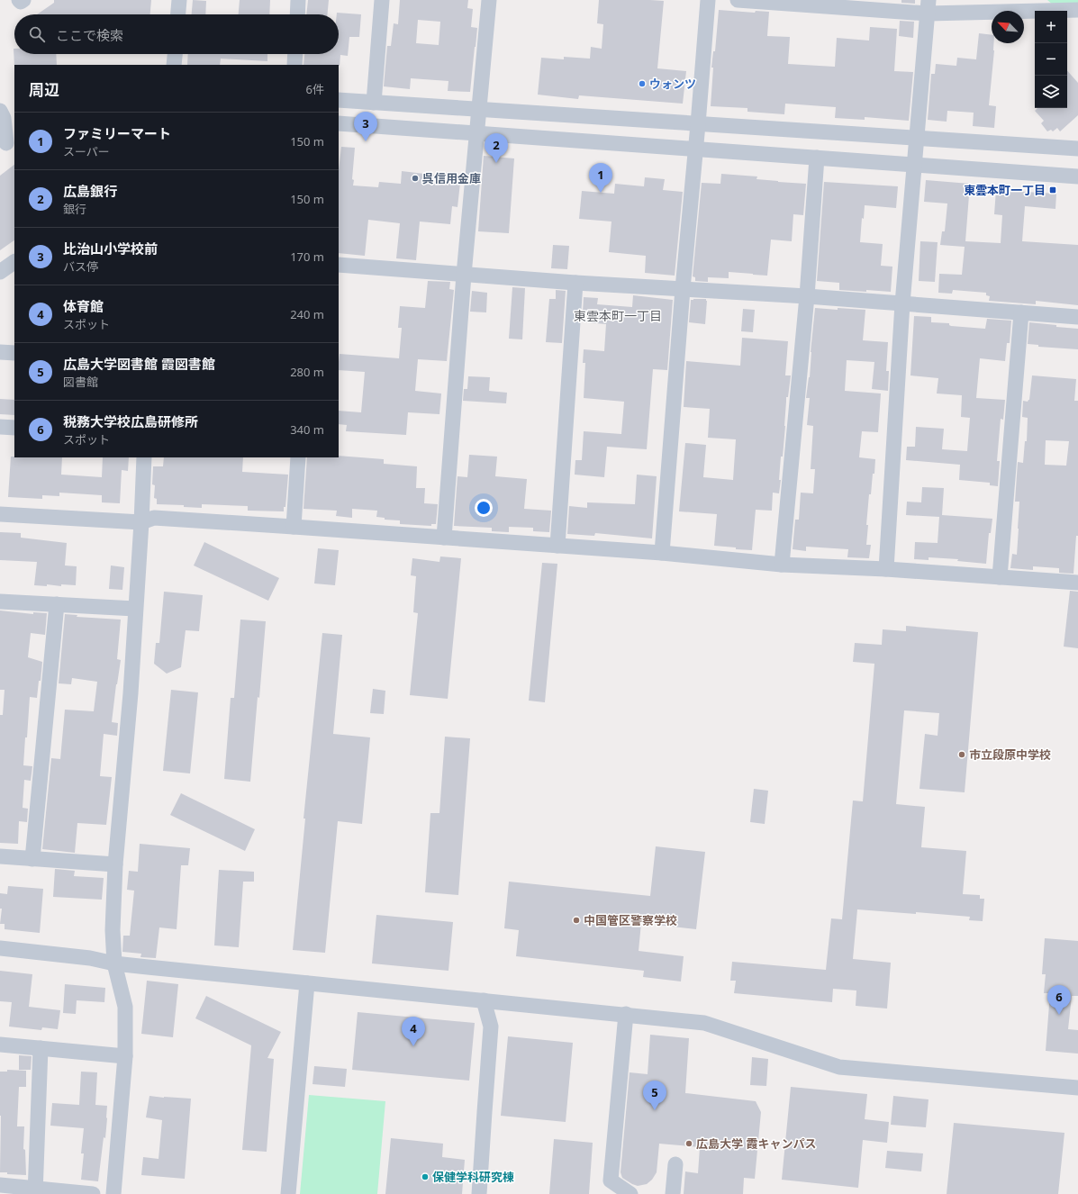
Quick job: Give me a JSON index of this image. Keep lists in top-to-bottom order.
{
  "districts": ["東雲本町一丁目"],
  "places": {
    "other": [
      "ウォンツ",
      "呉信用金庫",
      "市立段原中学校",
      "中国管区警察学校",
      "広島大学 霞キャンパス",
      "保健学科研究棟"
    ],
    "transit": ["東雲本町一丁目"]
  },
  "north": "top left",
  "page": {
    "map_buttons": ["+", "−"],
    "search": "ここで検索",
    "heading": ["周辺", "6件"],
    "pins": [
      "3",
      "2",
      "1",
      "6",
      "4",
      "5"
    ],
    "list": [
      {
        "mark": "1",
        "name": "ファミリーマート",
        "note": "スーパー",
        "value": "150 m"
      },
      {
        "mark": "2",
        "name": "広島銀行",
        "note": "銀行",
        "value": "150 m"
      },
      {
        "mark": "3",
        "name": "比治山小学校前",
        "note": "バス停",
        "value": "170 m"
      },
      {
        "mark": "4",
        "name": "体育館",
        "note": "スポット",
        "value": "240 m"
      },
      {
        "mark": "5",
        "name": "広島大学図書館 霞図書館",
        "note": "図書館",
        "value": "280 m"
      },
      {
        "mark": "6",
        "name": "税務大学校広島研修所",
        "note": "スポット",
        "value": "340 m"
      }
    ]
  }
}
